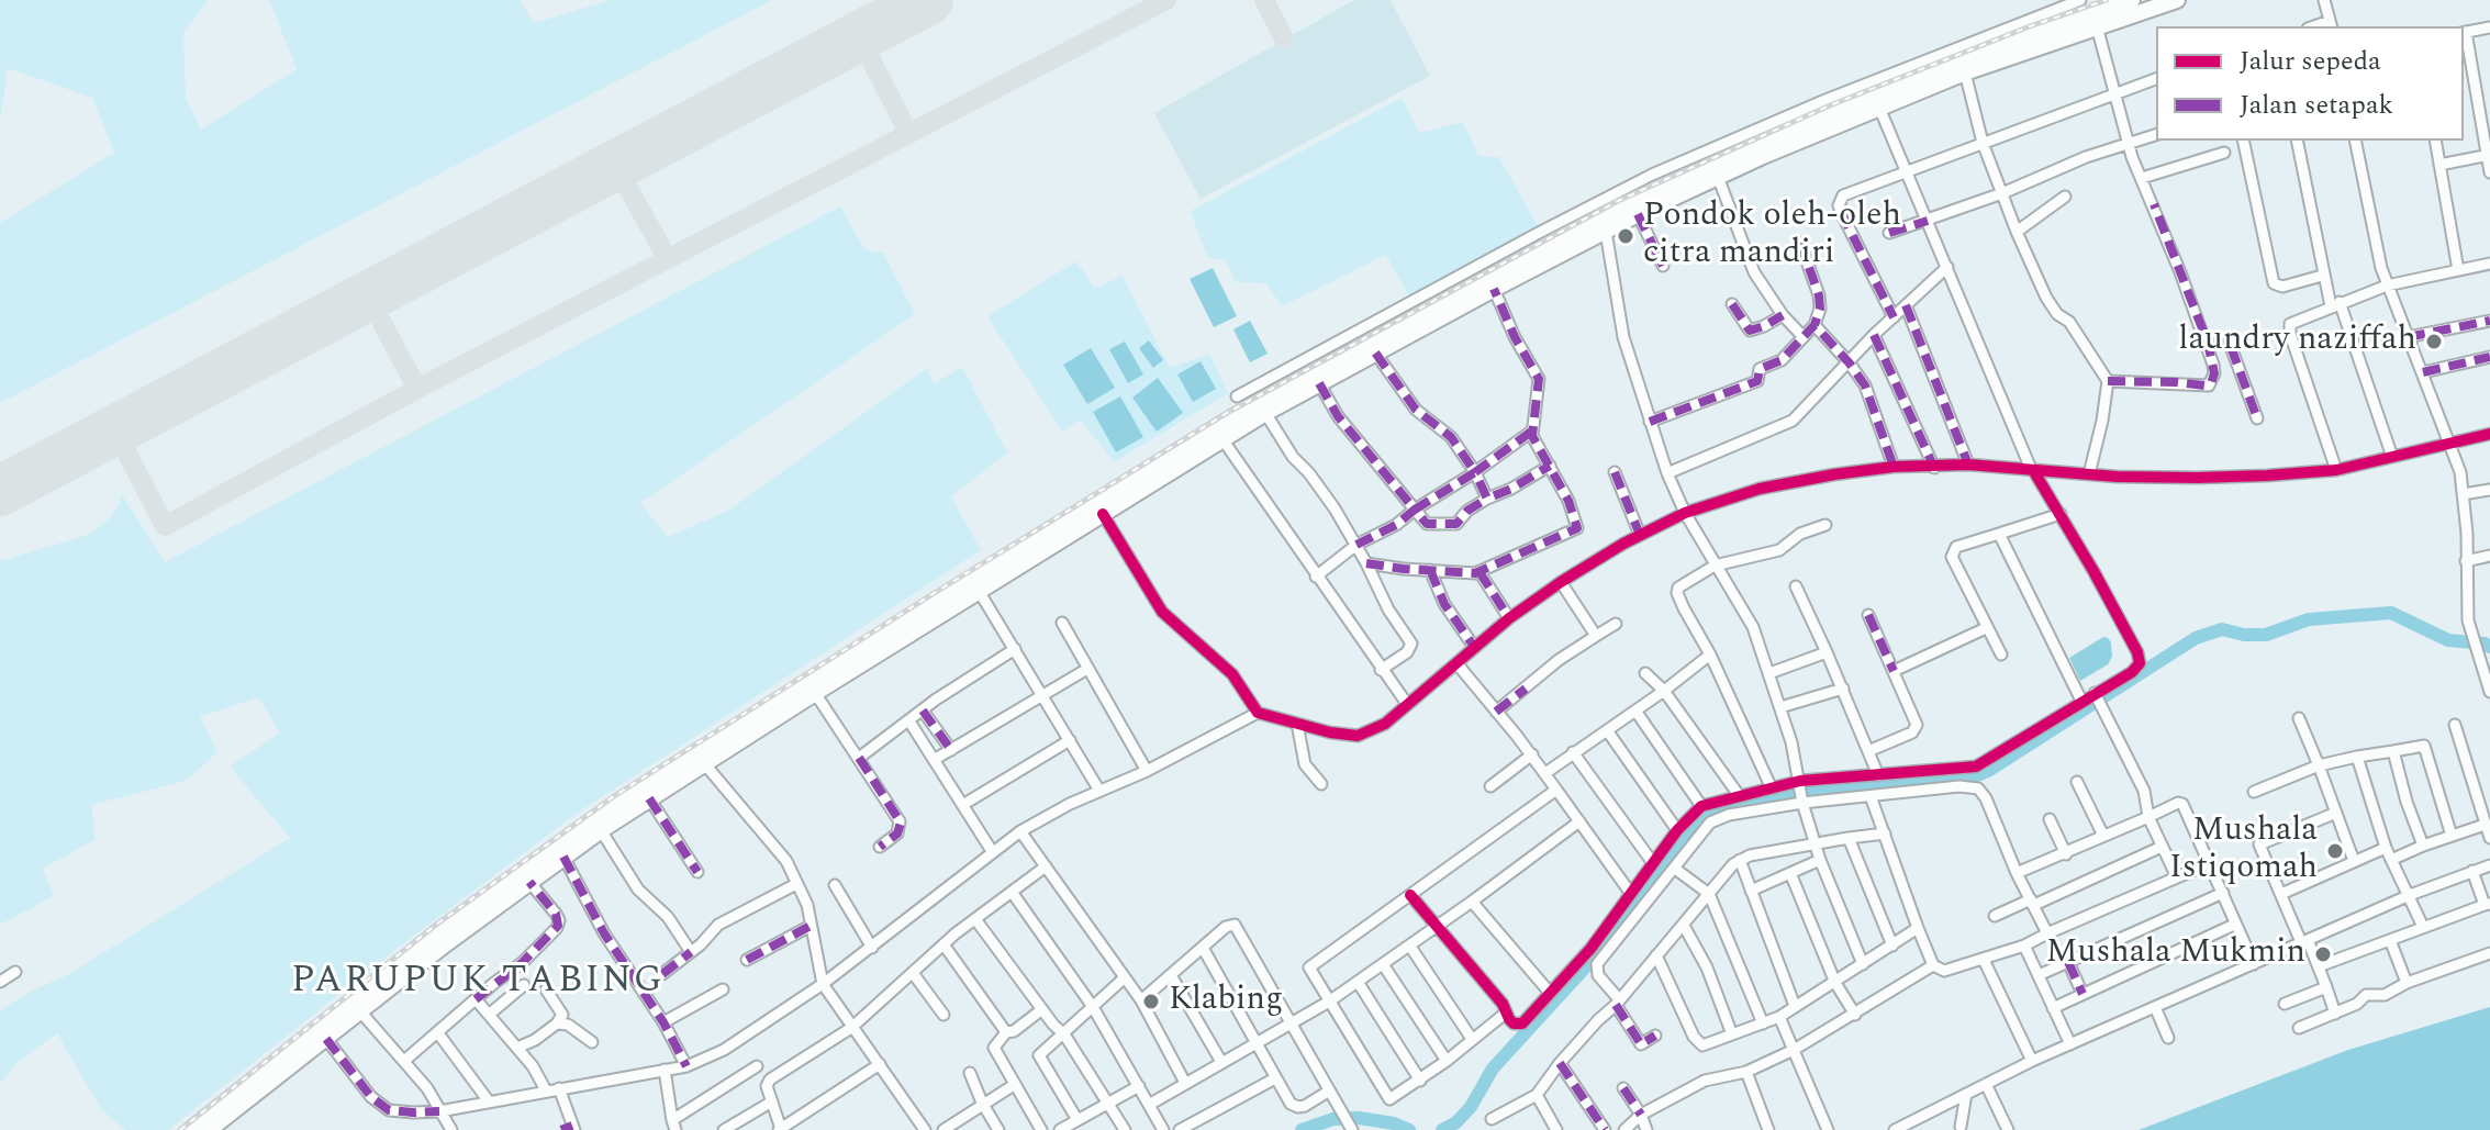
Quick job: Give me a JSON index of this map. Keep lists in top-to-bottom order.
{
  "districts": ["PARUPUK TABING"],
  "places": [
    "Pondok oleh-oleh citra mandiri",
    "laundry naziffah",
    "Mushala Istiqomah",
    "Mushala Mukmin",
    "Klabing"
  ],
  "legend": ["Jalur sepeda", "Jalan setapak"]
}
